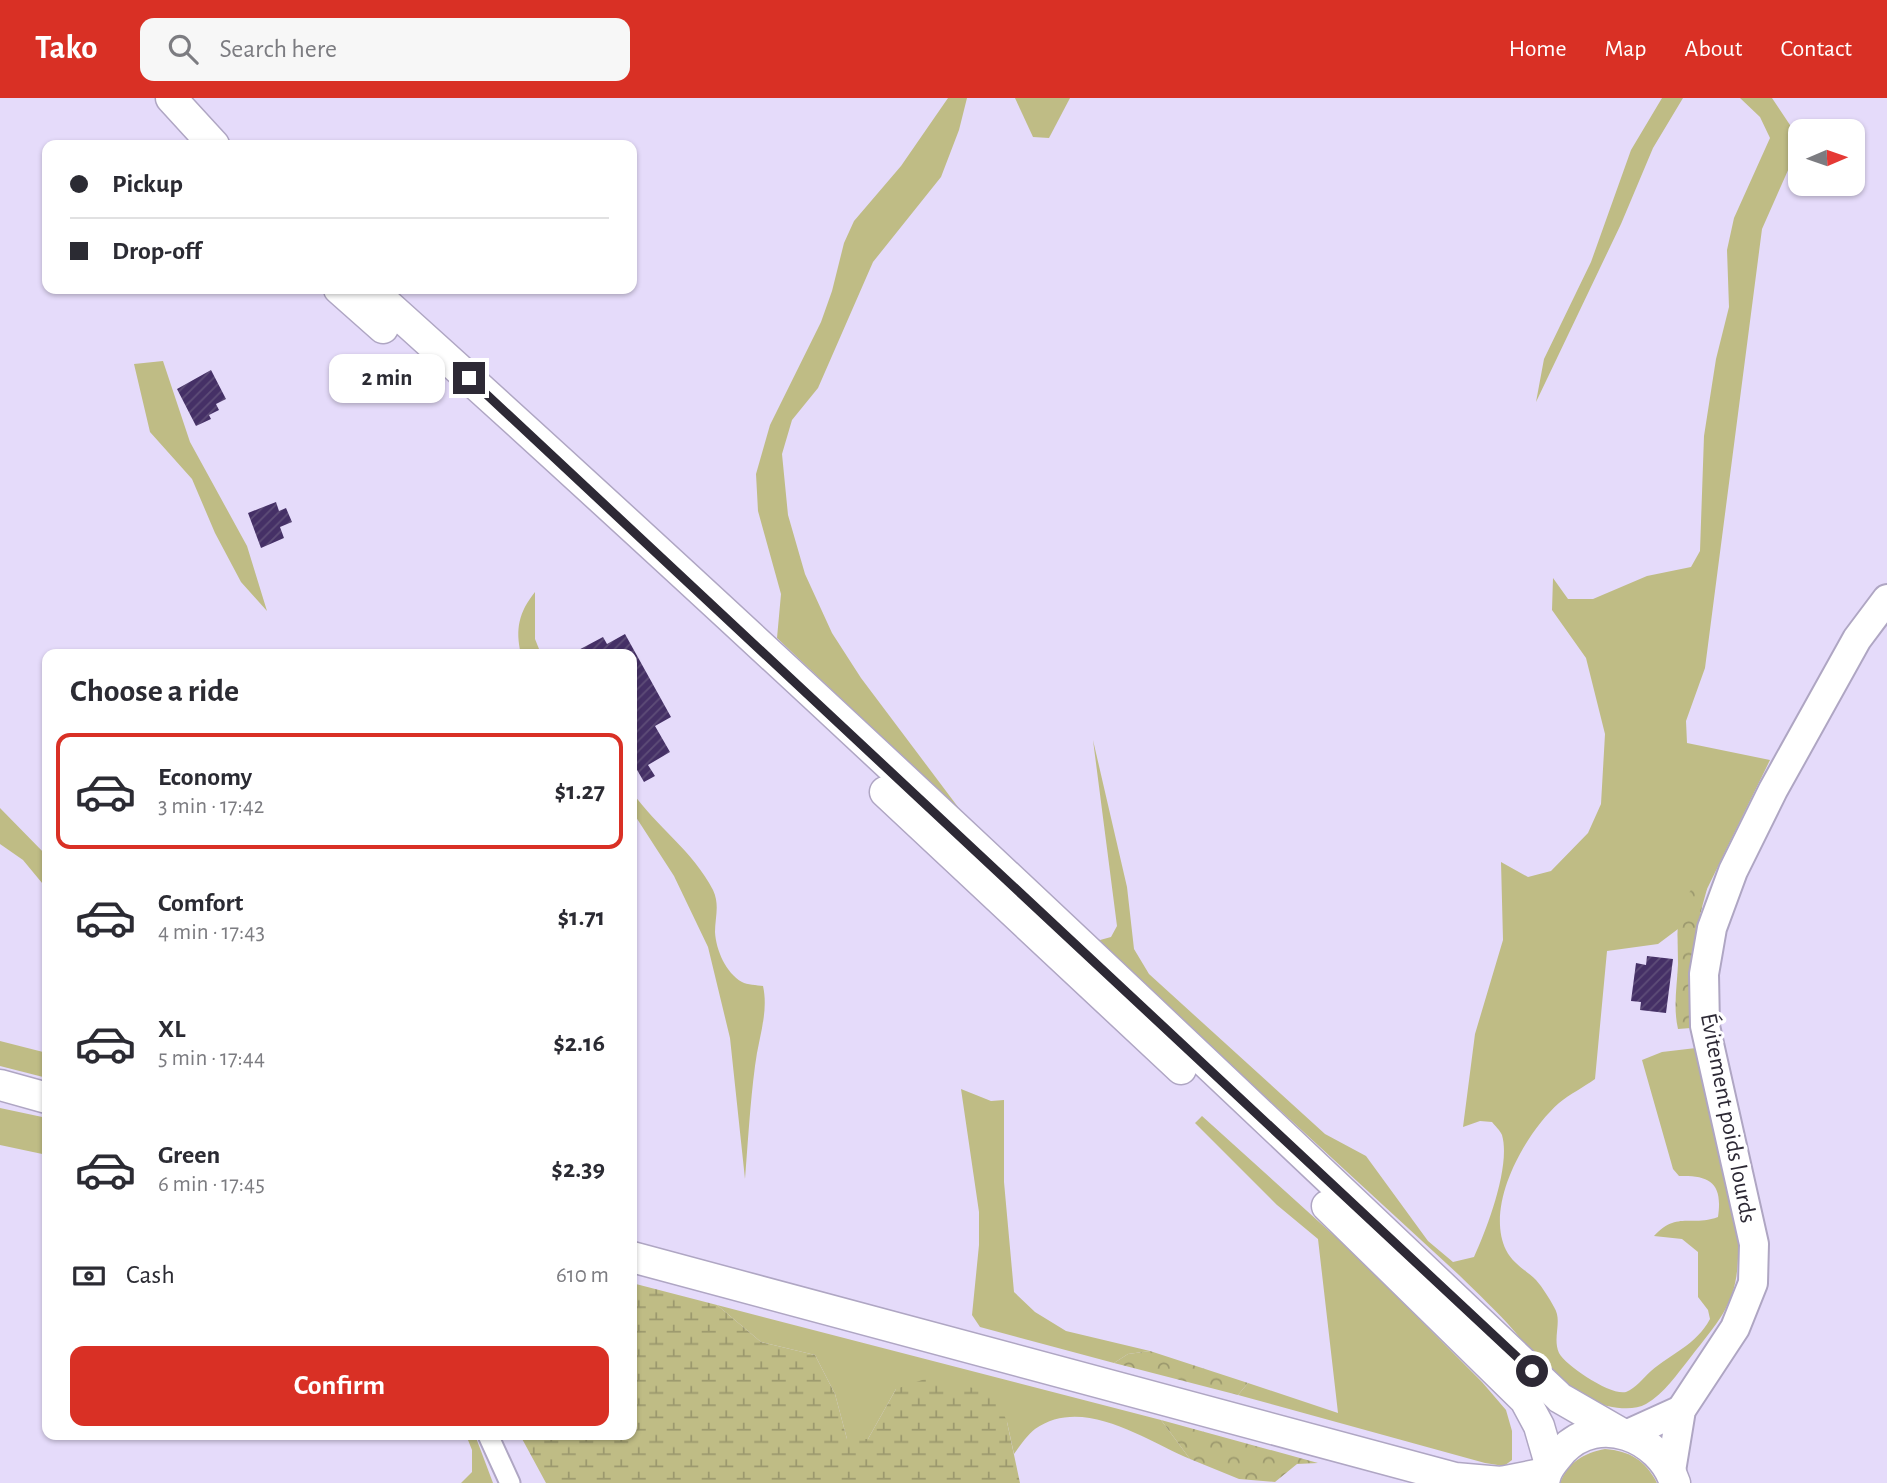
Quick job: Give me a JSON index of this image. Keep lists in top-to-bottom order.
{
  "streets": {
    "main road": ["Évitement poids lourds"]
  },
  "north": "right",
  "page": {
    "header": "Tako",
    "search": "Search here",
    "nav": [
      "Home",
      "Map",
      "About",
      "Contact"
    ],
    "banner": ["Pickup", "Drop-off"],
    "bubble": "2 min",
    "heading": "Choose a ride",
    "list": [
      {
        "name": "Economy",
        "note": "3 min · 17:42",
        "value": "$1.27"
      },
      {
        "name": "Comfort",
        "note": "4 min · 17:43",
        "value": "$1.71"
      },
      {
        "name": "XL",
        "note": "5 min · 17:44",
        "value": "$2.16"
      },
      {
        "name": "Green",
        "note": "6 min · 17:45",
        "value": "$2.39"
      }
    ],
    "pay": ["Cash", "610 m"],
    "buttons": "Confirm"
  }
}
